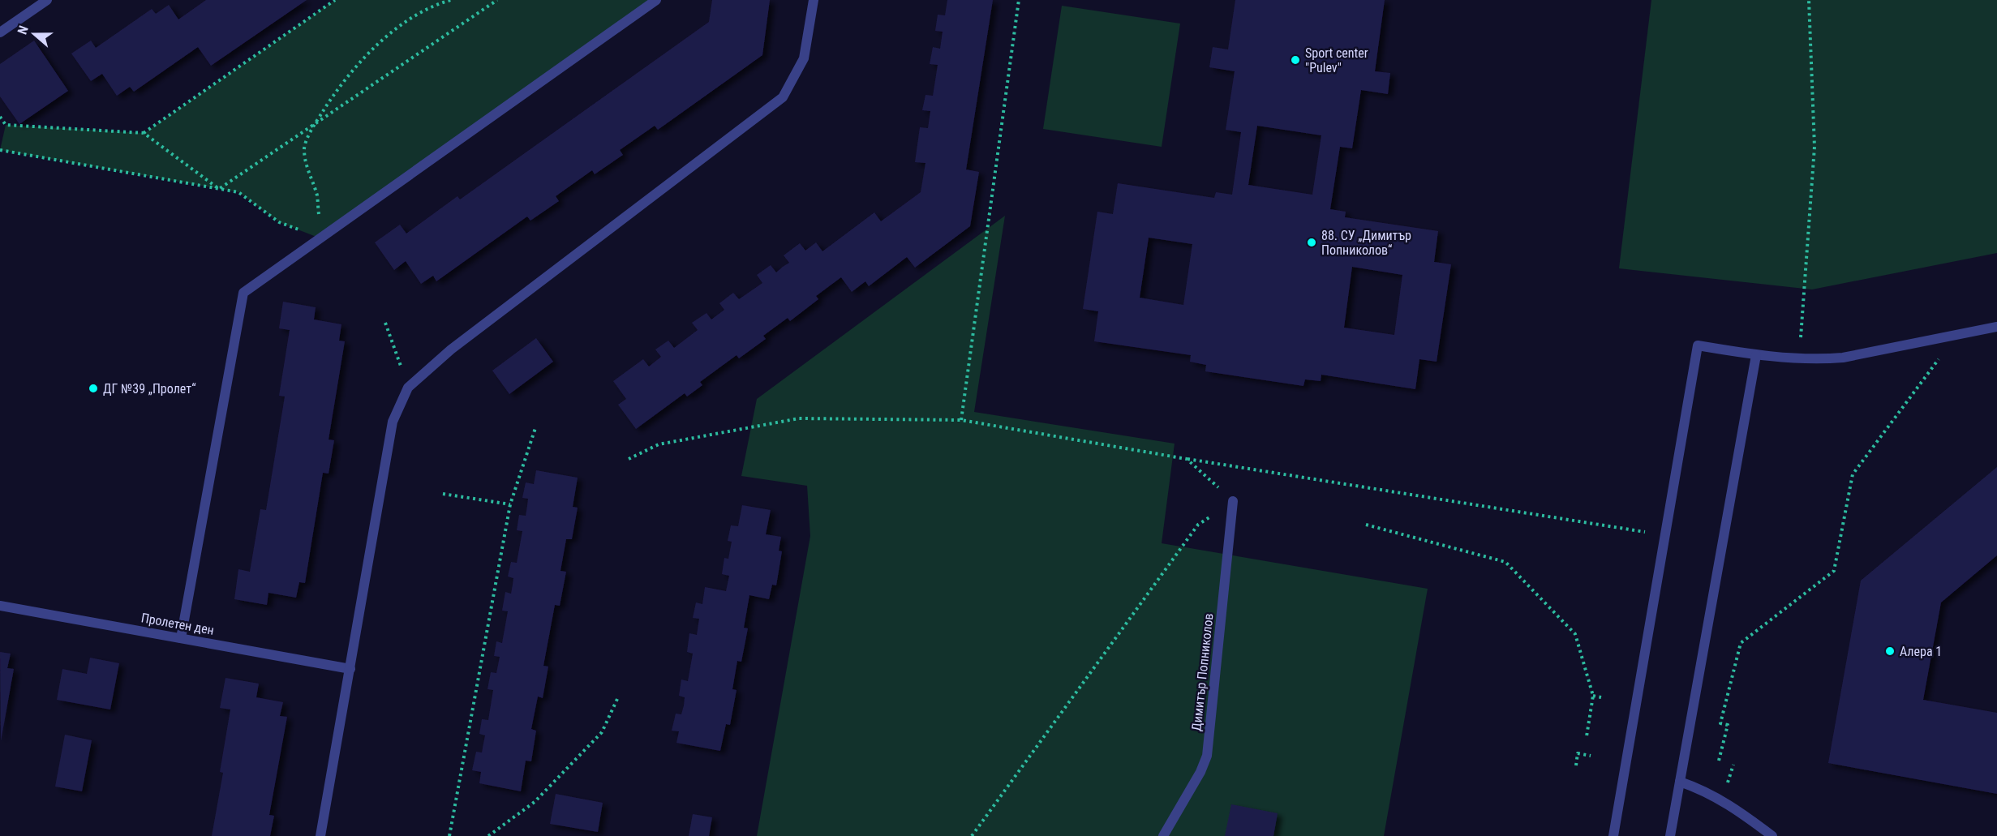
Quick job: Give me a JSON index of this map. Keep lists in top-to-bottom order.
{
  "streets": {
    "street": ["Пролетен ден", "Димитър Попниколов"]
  },
  "places": [
    "Sport center \"Pulev\"",
    "88. СУ „Димитър Попниколов“",
    "ДГ №39 „Пролет“",
    "Алера 1"
  ],
  "north": "left"
}
